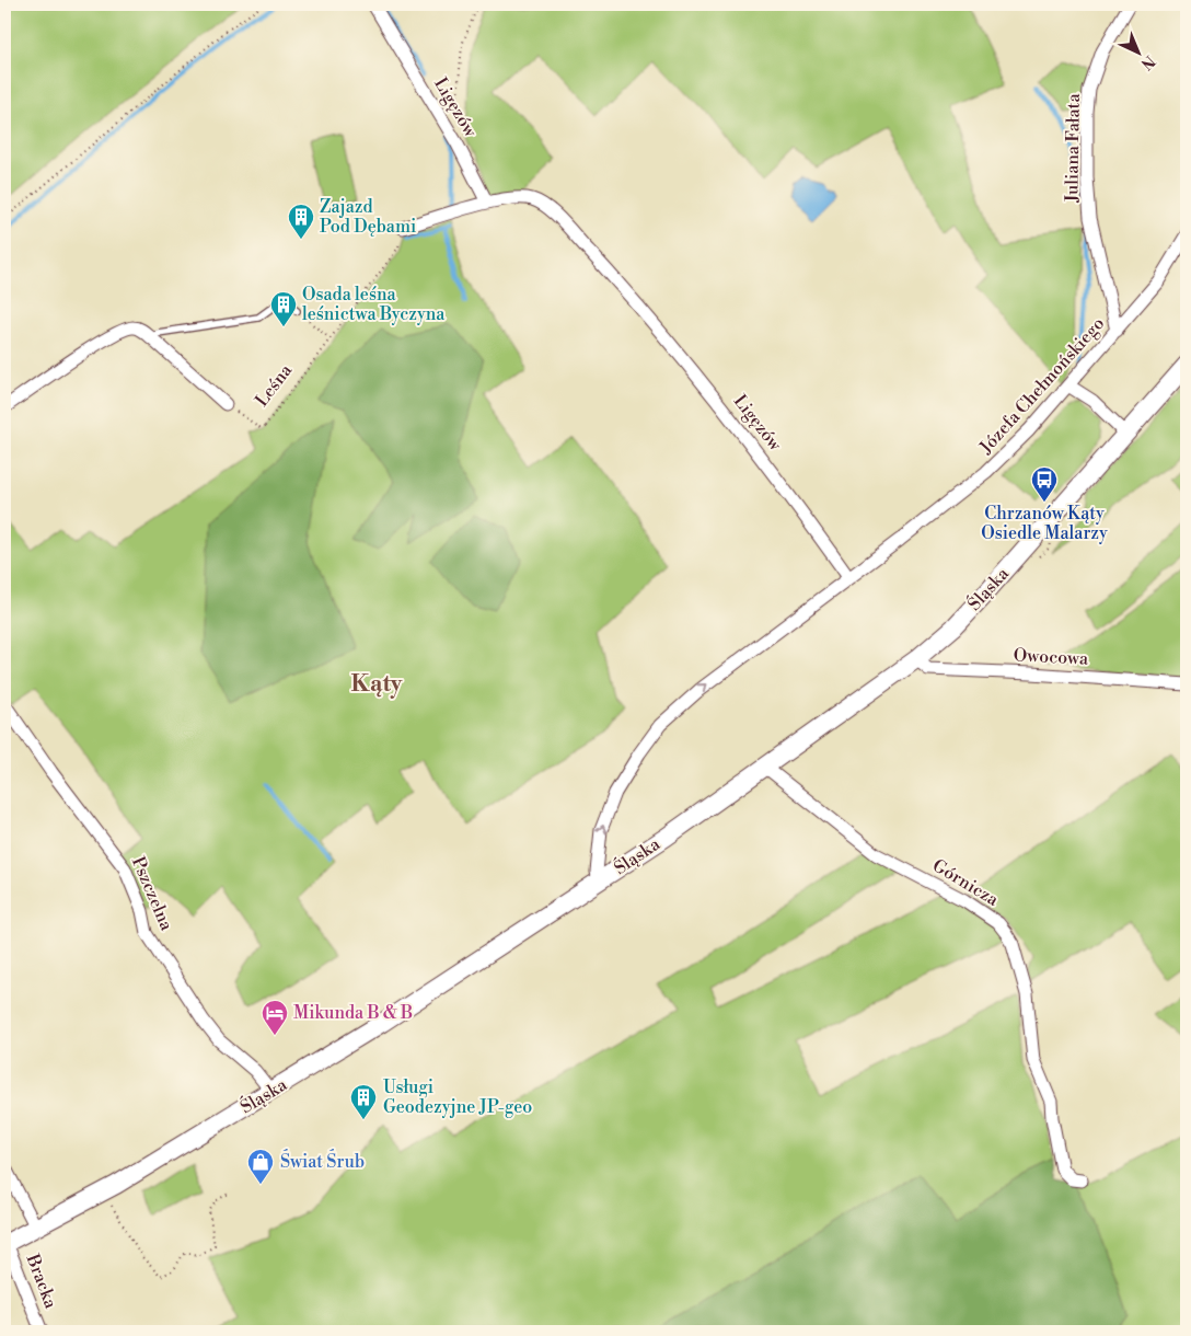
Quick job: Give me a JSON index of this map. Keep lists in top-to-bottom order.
{
  "streets": {
    "main road": ["Śląska"],
    "street": [
      "Ligęzów",
      "Juliana Fałata",
      "Leśna",
      "Józefa Chełmońskiego",
      "Owocowa",
      "Górnicza",
      "Pszczelna",
      "Bracka"
    ]
  },
  "crossings": [
    ["Ligęzów", "Józefa Chełmońskiego"],
    ["Juliana Fałata", "Józefa Chełmońskiego"],
    ["Śląska", "Owocowa"],
    ["Śląska", "Górnicza"],
    ["Śląska", "Pszczelna"],
    ["Śląska", "Bracka"]
  ],
  "districts": ["Kąty"],
  "places": {
    "building": ["Zajazd Pod Dębami", "Osada leśna leśnictwa Byczyna", "Usługi Geodezyjne JP-geo"],
    "bus stop": ["Chrzanów Kąty Osiedle Malarzy"],
    "hotel": ["Mikunda B & B"],
    "shop": ["Świat Śrub"]
  },
  "north": "bottom right"
}
